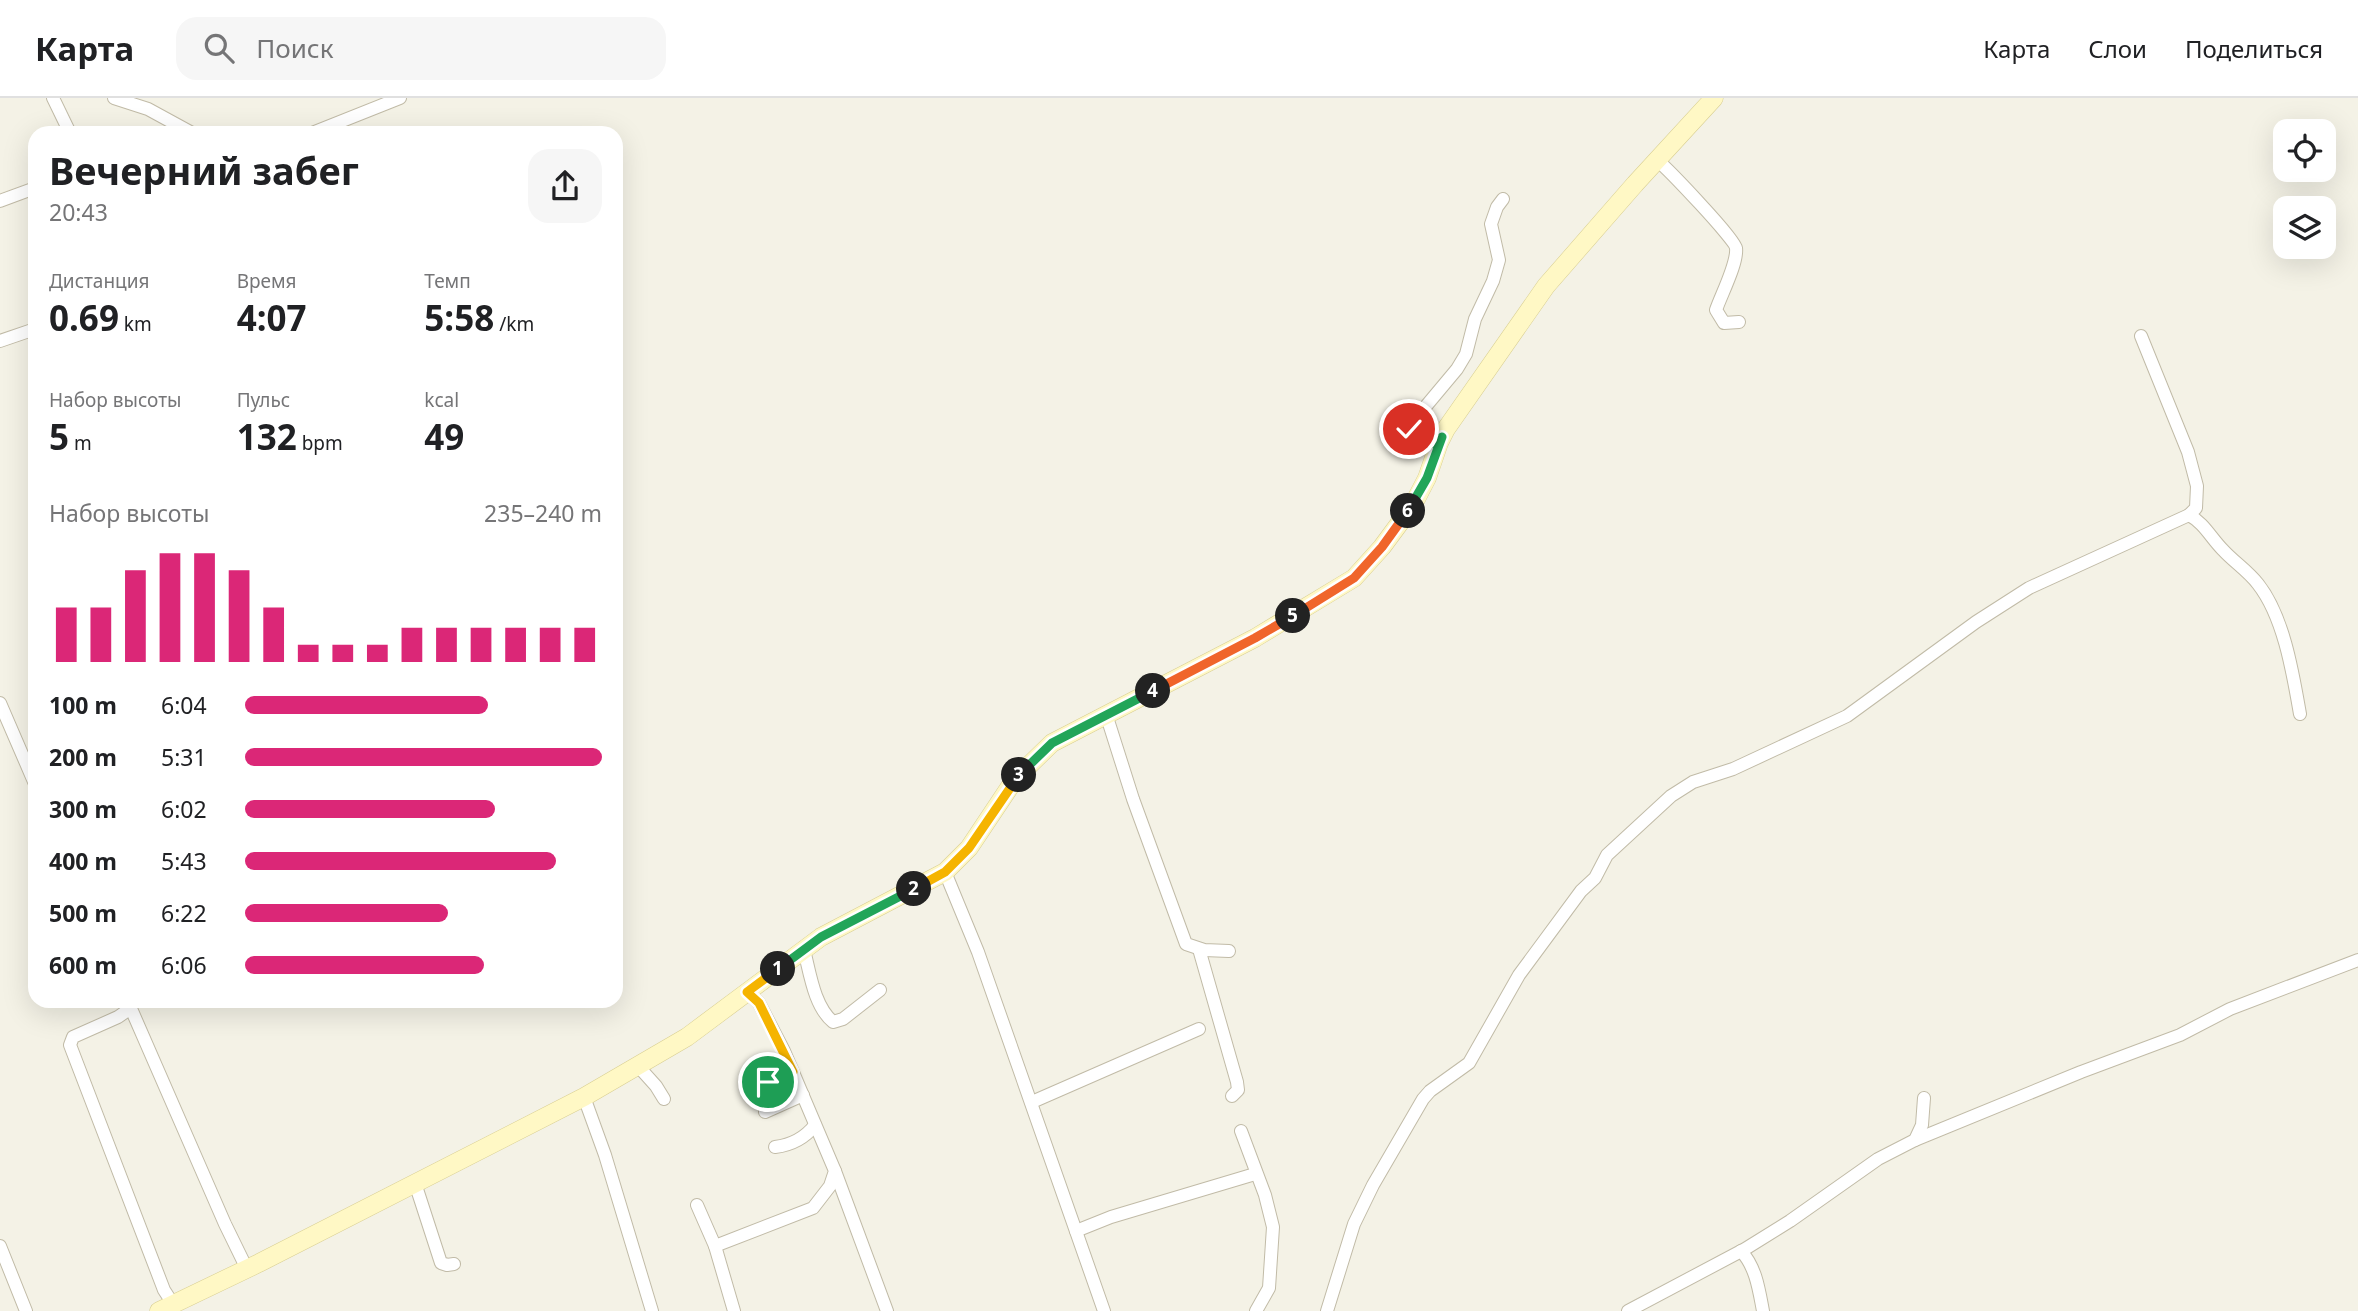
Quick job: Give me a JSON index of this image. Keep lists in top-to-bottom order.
{
  "page": {
    "header": "Карта",
    "search": "Поиск",
    "nav": ["Карта", "Слои", "Поделиться"],
    "heading": ["Вечерний забег", "20:43"],
    "stats": [
      ["Дистанция", "0.69 km"],
      ["Время", "4:07"],
      ["Темп", "5:58 /km"],
      ["Набор высоты", "5 m"],
      ["Пульс", "132 bpm"],
      ["kcal", "49"]
    ],
    "chart": ["Набор высоты", "235–240 m"],
    "pins": [
      "6",
      "5",
      "4",
      "3",
      "2",
      "1"
    ],
    "list": [
      {
        "name": "100 m",
        "note": "6:04"
      },
      {
        "name": "200 m",
        "note": "5:31"
      },
      {
        "name": "300 m",
        "note": "6:02"
      },
      {
        "name": "400 m",
        "note": "5:43"
      },
      {
        "name": "500 m",
        "note": "6:22"
      },
      {
        "name": "600 m",
        "note": "6:06"
      }
    ]
  }
}
